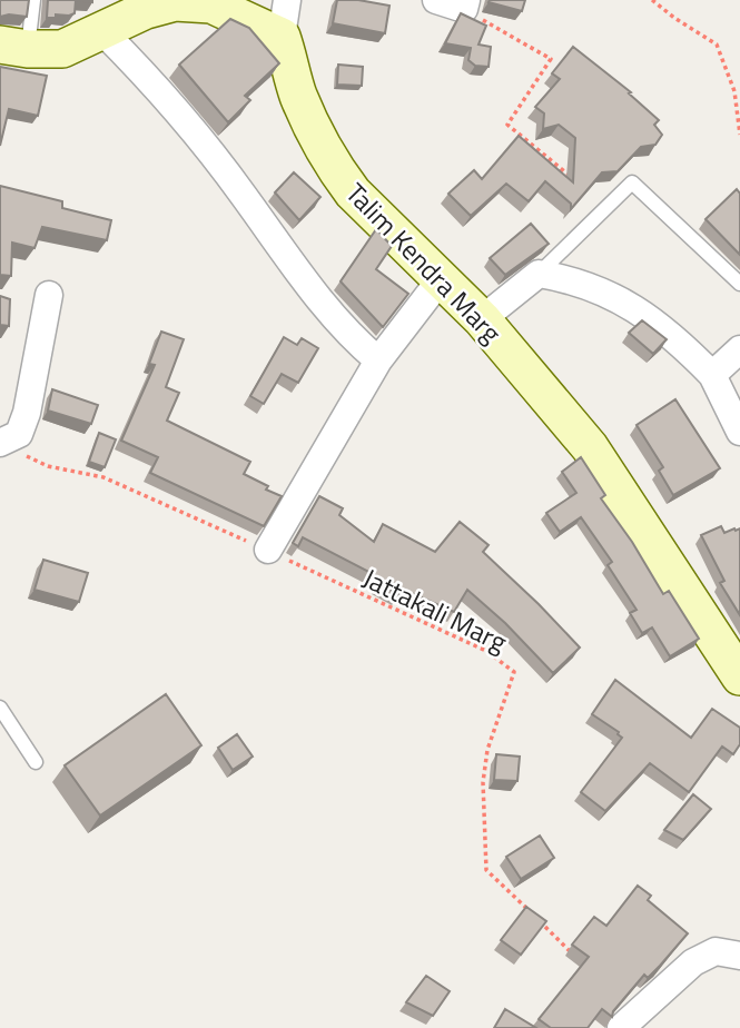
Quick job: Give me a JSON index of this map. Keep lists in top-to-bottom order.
{
  "streets": {
    "street": ["Talim Kendra Marg"],
    "path": ["Jattakali Marg"]
  }
}
